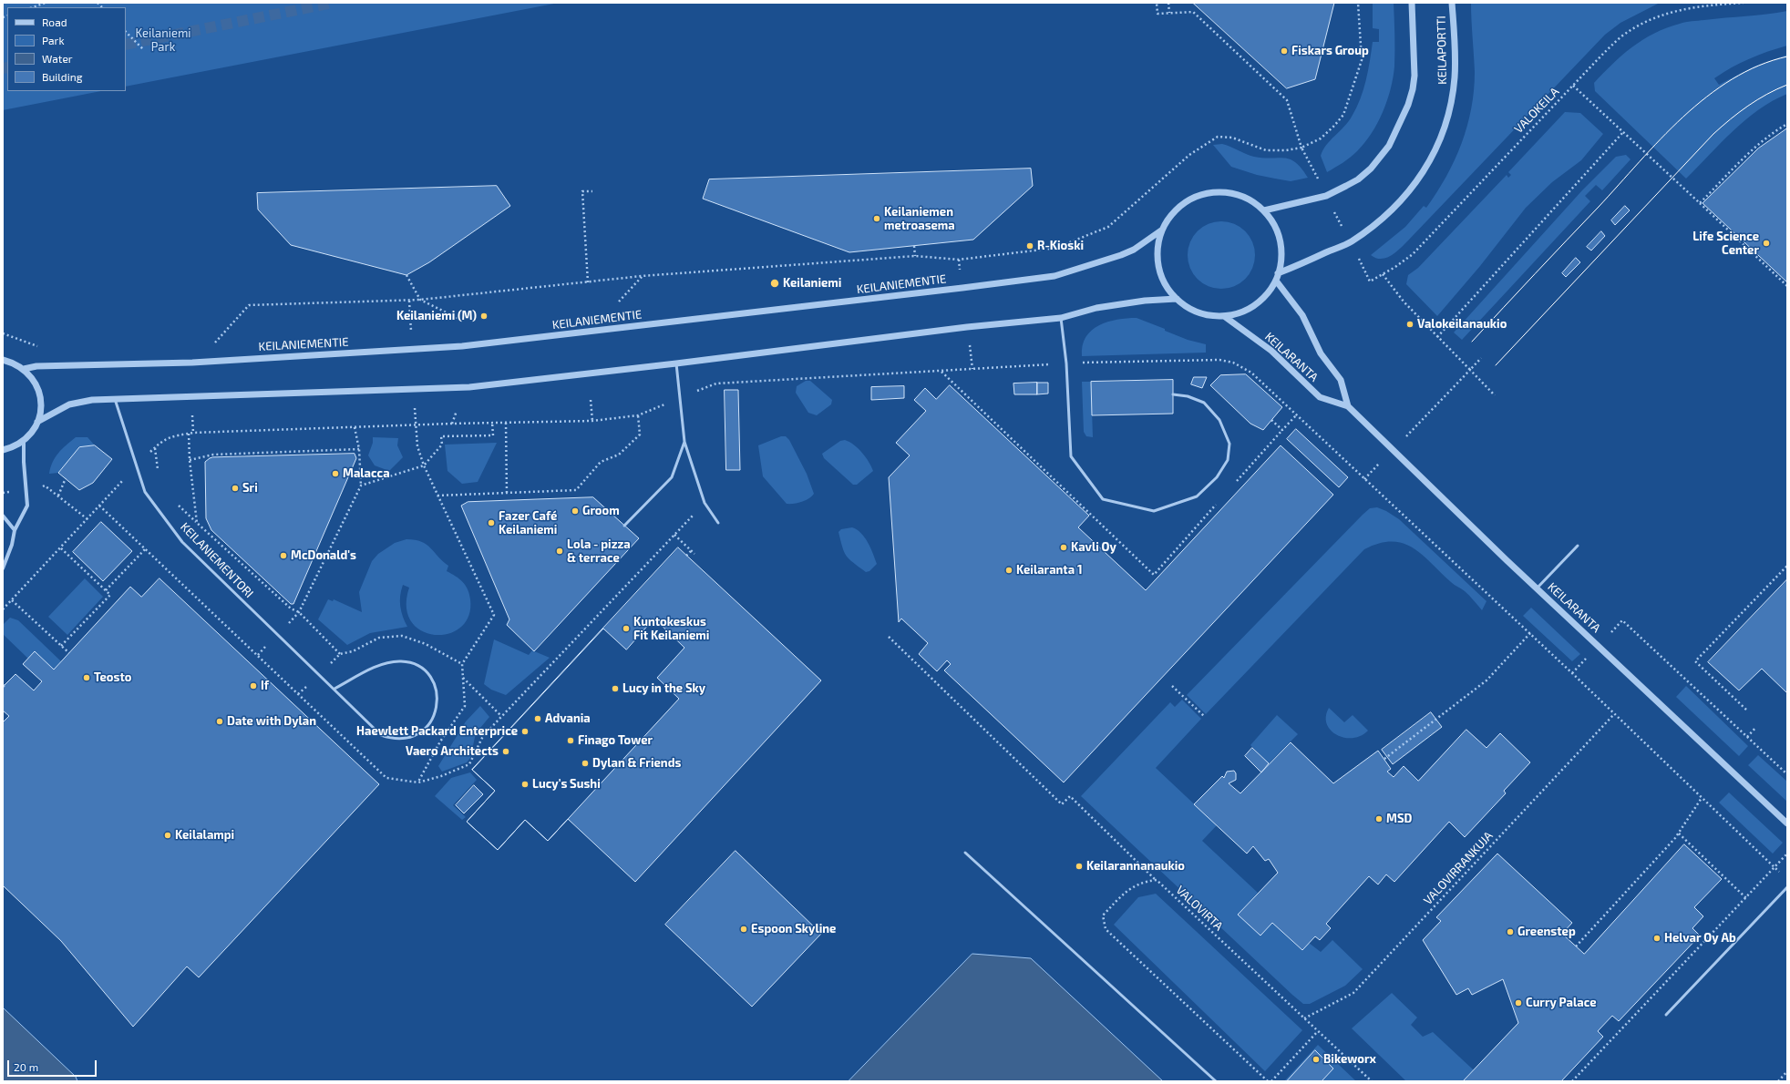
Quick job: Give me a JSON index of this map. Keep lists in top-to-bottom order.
{
  "streets": {
    "street": ["KEILAPORTTI", "KEILANIEMENTIE", "KEILARANTA"],
    "lane": ["KEILANIEMENTORI"],
    "path": ["VALOKEILA", "VALOVIRRANKUJA", "VALOVIRTA"]
  },
  "crossings": [
    ["KEILAPORTTI", "VALOKEILA"],
    ["KEILAPORTTI", "KEILANIEMENTIE"],
    ["KEILAPORTTI", "KEILARANTA"],
    ["KEILANIEMENTIE", "KEILARANTA"],
    ["VALOVIRRANKUJA", "VALOVIRTA"]
  ],
  "parks": ["Keilaniemi Park"],
  "places": [
    "Fiskars Group",
    "Keilaniemen metroasema",
    "Life Science Center",
    "R-Kioski",
    "Keilaniemi",
    "Keilaniemi (M)",
    "Valokeilanaukio",
    "Malacca",
    "Sri",
    "Groom",
    "Fazer Café Keilaniemi",
    "Kavli Oy",
    "Lola - pizza & terrace",
    "McDonald's",
    "Keilaranta 1",
    "Kuntokeskus Fit Keilaniemi",
    "Teosto",
    "If",
    "Lucy in the Sky",
    "Advania",
    "Date with Dylan",
    "Haewlett Packard Enterprice",
    "Finago Tower",
    "Vaero Architects",
    "Dylan & Friends",
    "Lucy's Sushi",
    "MSD",
    "Keilalampi",
    "Keilarannanaukio",
    "Espoon Skyline",
    "Greenstep",
    "Helvar Oy Ab",
    "Curry Palace",
    "Bikeworx"
  ],
  "legend": [
    "Road",
    "Park",
    "Water",
    "Building"
  ],
  "scale_bar": "20 m"
}
